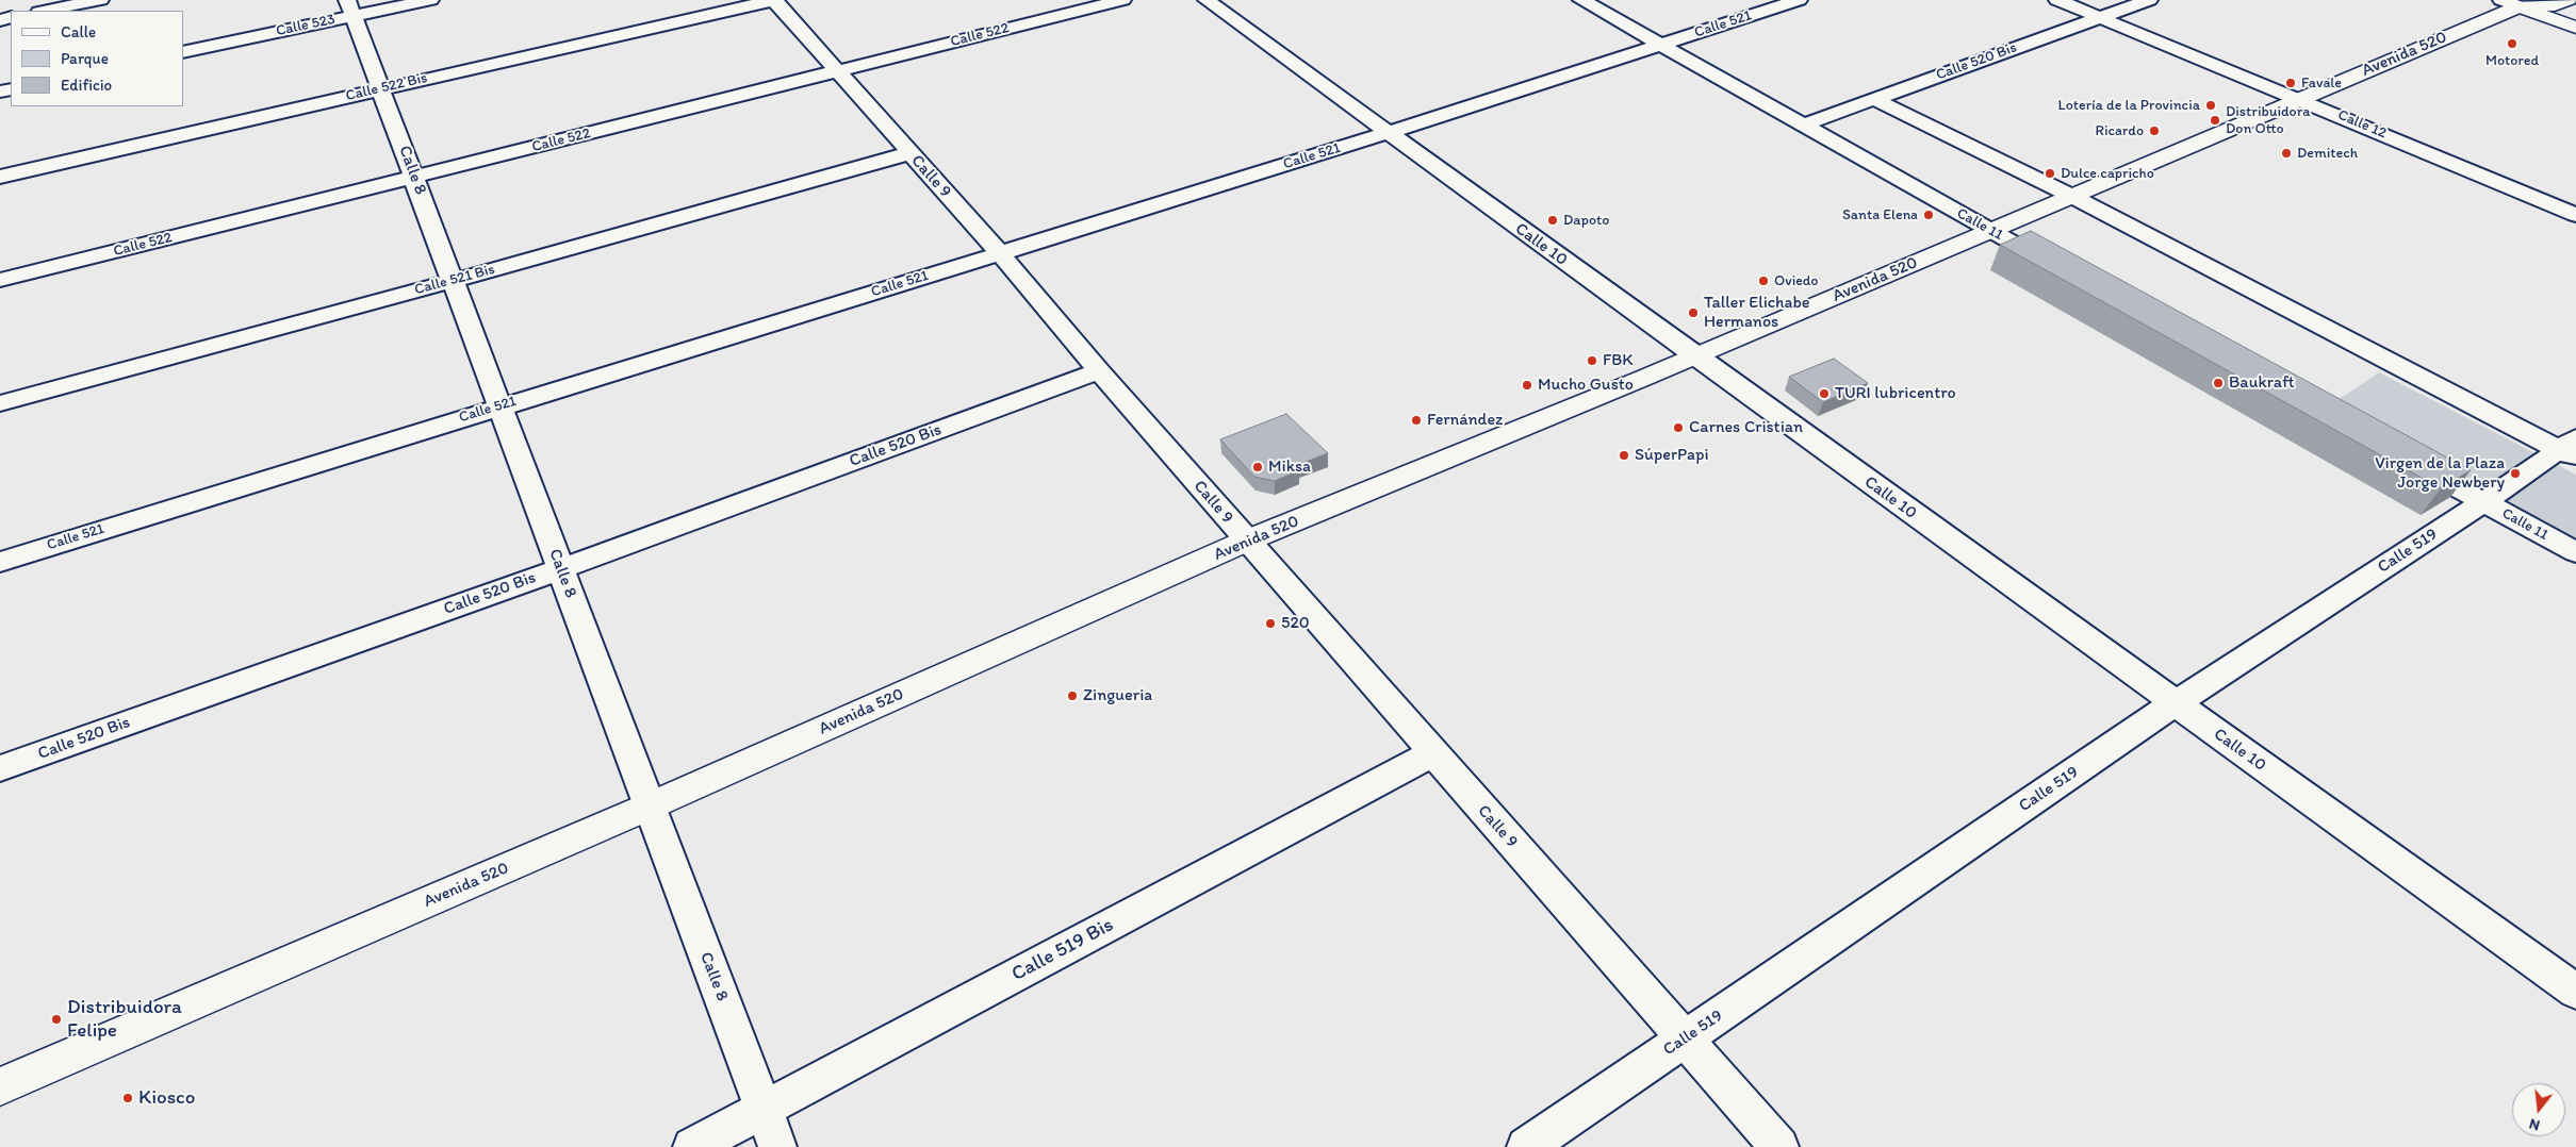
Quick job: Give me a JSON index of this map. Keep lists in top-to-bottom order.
{
  "streets": {
    "main road": ["Avenida 520"],
    "street": [
      "Calle 521",
      "Calle 523",
      "Calle 522",
      "Calle 520 Bis",
      "Calle 522 Bis",
      "Calle 12",
      "Calle 8",
      "Calle 9",
      "Calle 11",
      "Calle 10",
      "Calle 521 Bis",
      "Calle 519",
      "Calle 519 Bis"
    ]
  },
  "crossings": [
    ["Calle 521", "Calle 8"],
    ["Calle 521", "Calle 9"],
    ["Calle 521", "Calle 11"],
    ["Calle 521", "Calle 10"],
    ["Calle 523", "Calle 8"],
    ["Calle 522", "Calle 8"],
    ["Calle 522", "Calle 9"],
    ["Avenida 520", "Calle 12"],
    ["Avenida 520", "Calle 8"],
    ["Avenida 520", "Calle 9"],
    ["Avenida 520", "Calle 11"],
    ["Avenida 520", "Calle 10"],
    ["Calle 520 Bis", "Calle 12"],
    ["Calle 520 Bis", "Calle 8"],
    ["Calle 520 Bis", "Calle 9"],
    ["Calle 520 Bis", "Calle 11"],
    ["Calle 522 Bis", "Calle 8"],
    ["Calle 522 Bis", "Calle 9"],
    ["Calle 8", "Calle 521 Bis"],
    ["Calle 8", "Calle 519 Bis"],
    ["Calle 9", "Calle 521 Bis"],
    ["Calle 9", "Calle 519"],
    ["Calle 9", "Calle 519 Bis"],
    ["Calle 11", "Calle 519"],
    ["Calle 10", "Calle 519"]
  ],
  "places": [
    "Motored",
    "Favale",
    "Lotería de la Provincia",
    "Distribuidora Don Otto",
    "Ricardo",
    "Demitech",
    "Dulce capricho",
    "Santa Elena",
    "Dapoto",
    "Oviedo",
    "Taller Elichabe Hermanos",
    "FBK",
    "Baukraft",
    "Mucho Gusto",
    "TURI lubricentro",
    "Fernández",
    "Carnes Cristian",
    "SúperPapi",
    "Miksa",
    "Virgen de la Plaza Jorge Newbery",
    "520",
    "Zingueria",
    "Distribuidora Felipe",
    "Kiosco"
  ],
  "legend": ["Calle", "Parque", "Edificio"],
  "north": "bottom"
}
